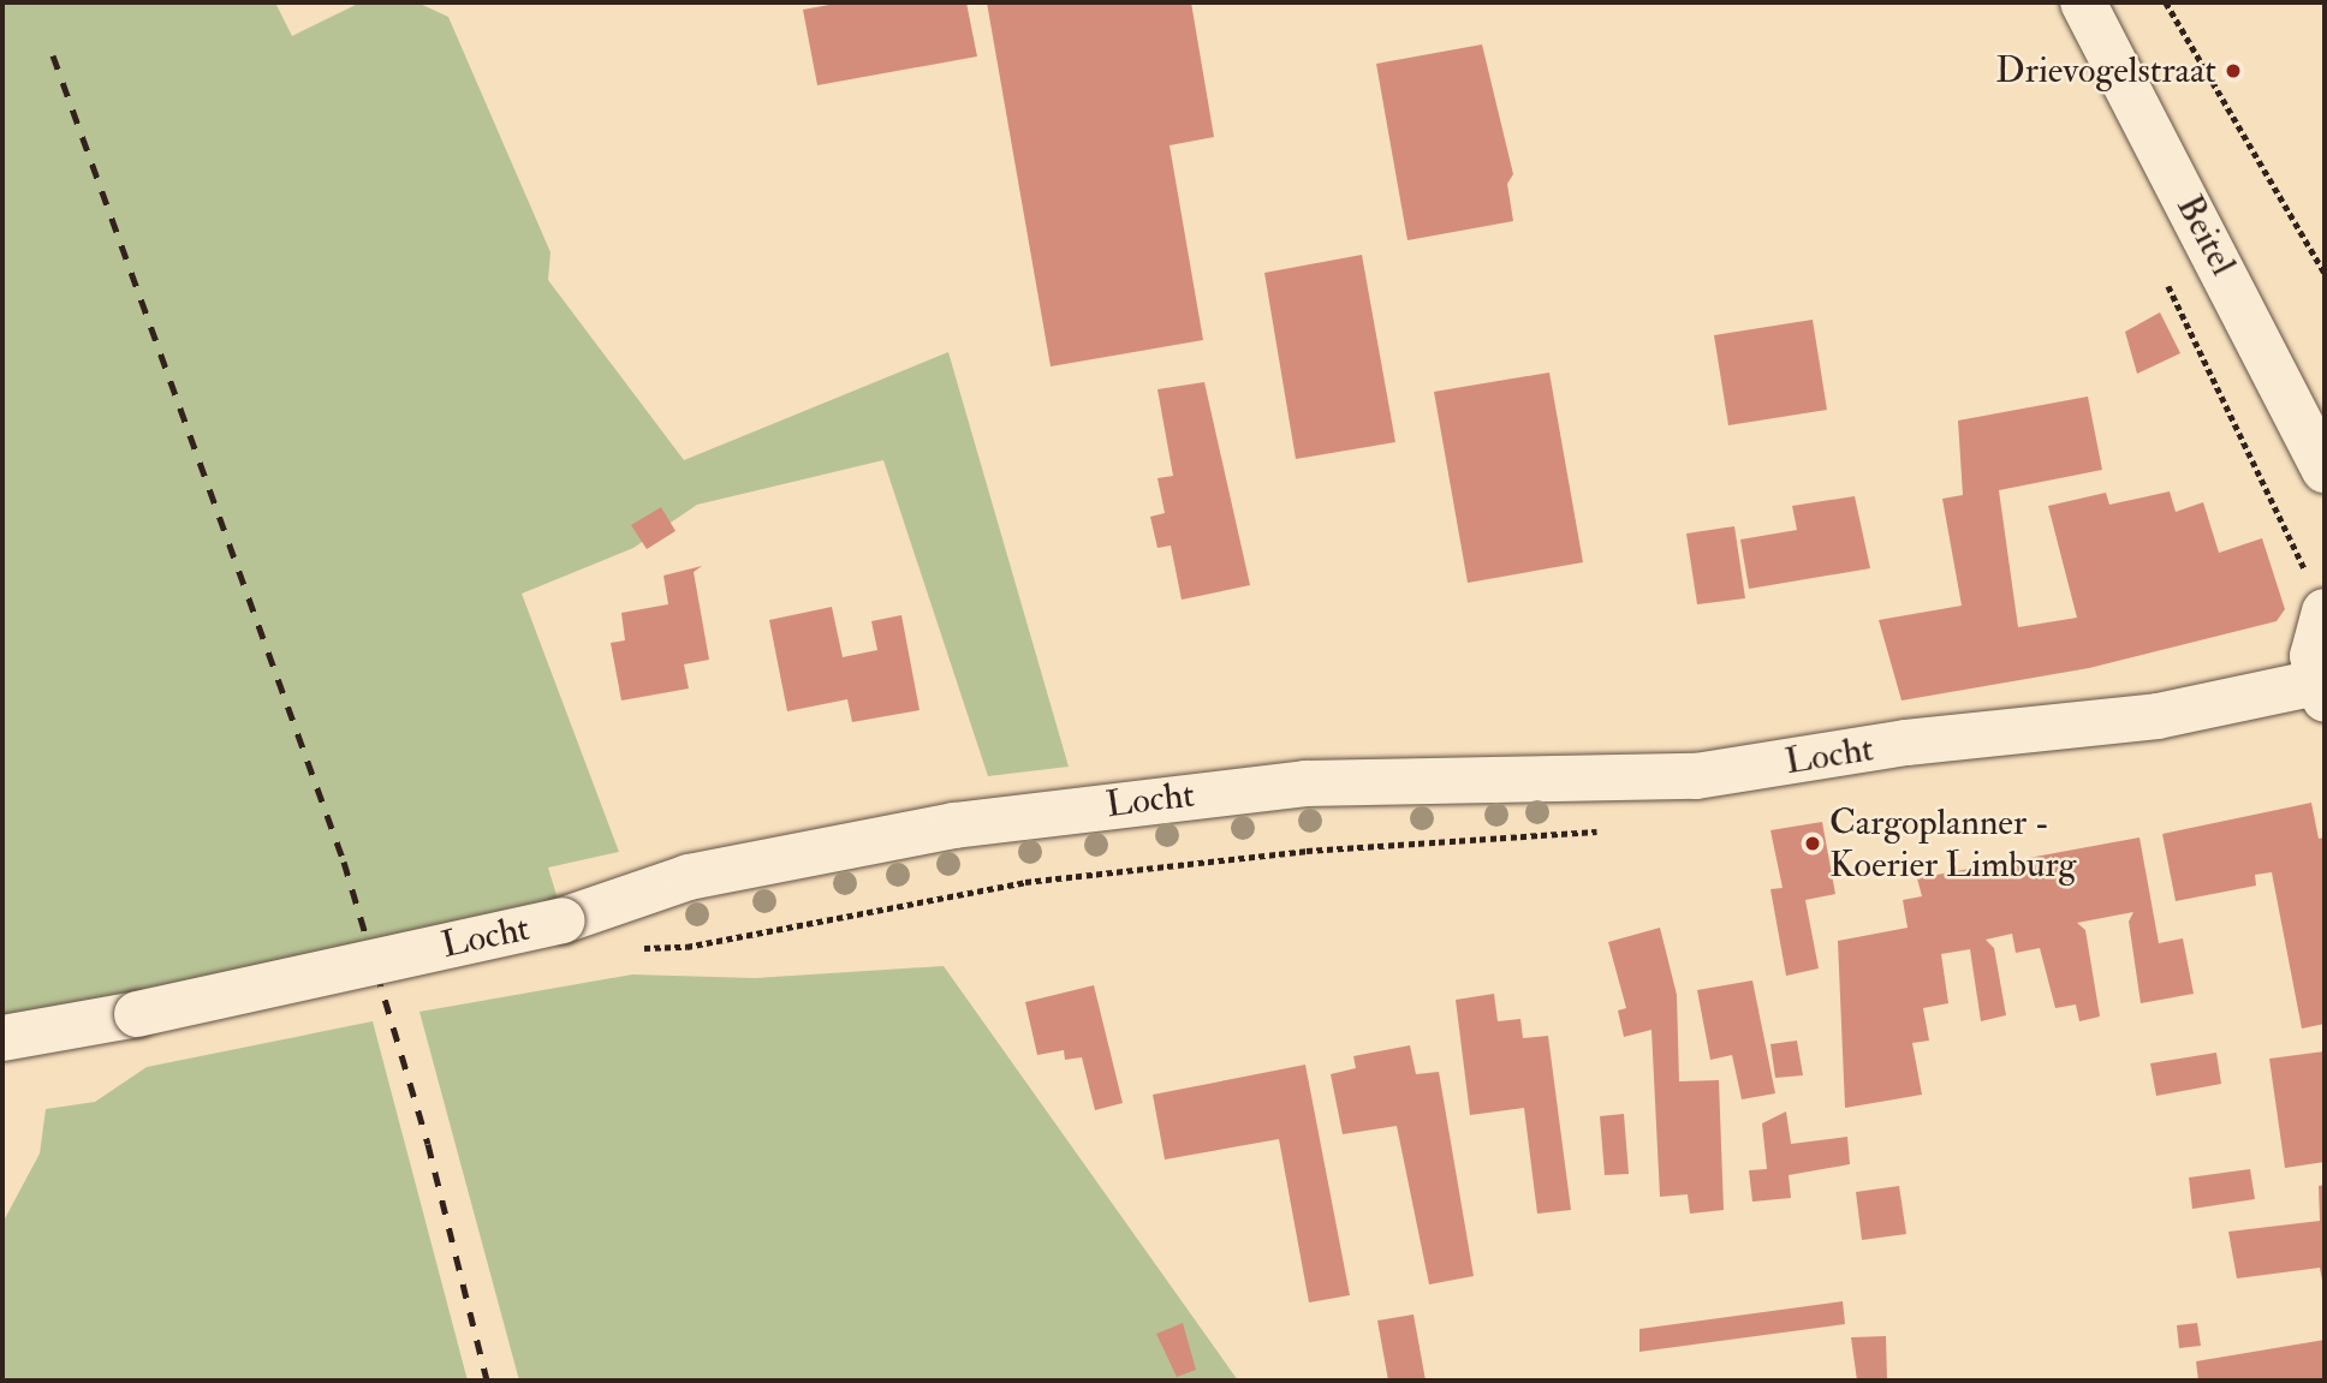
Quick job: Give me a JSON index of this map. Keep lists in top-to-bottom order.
{
  "streets": {
    "street": ["Beitel", "Locht"]
  },
  "places": ["Drievogelstraat", "Cargoplanner - Koerier Limburg"]
}
